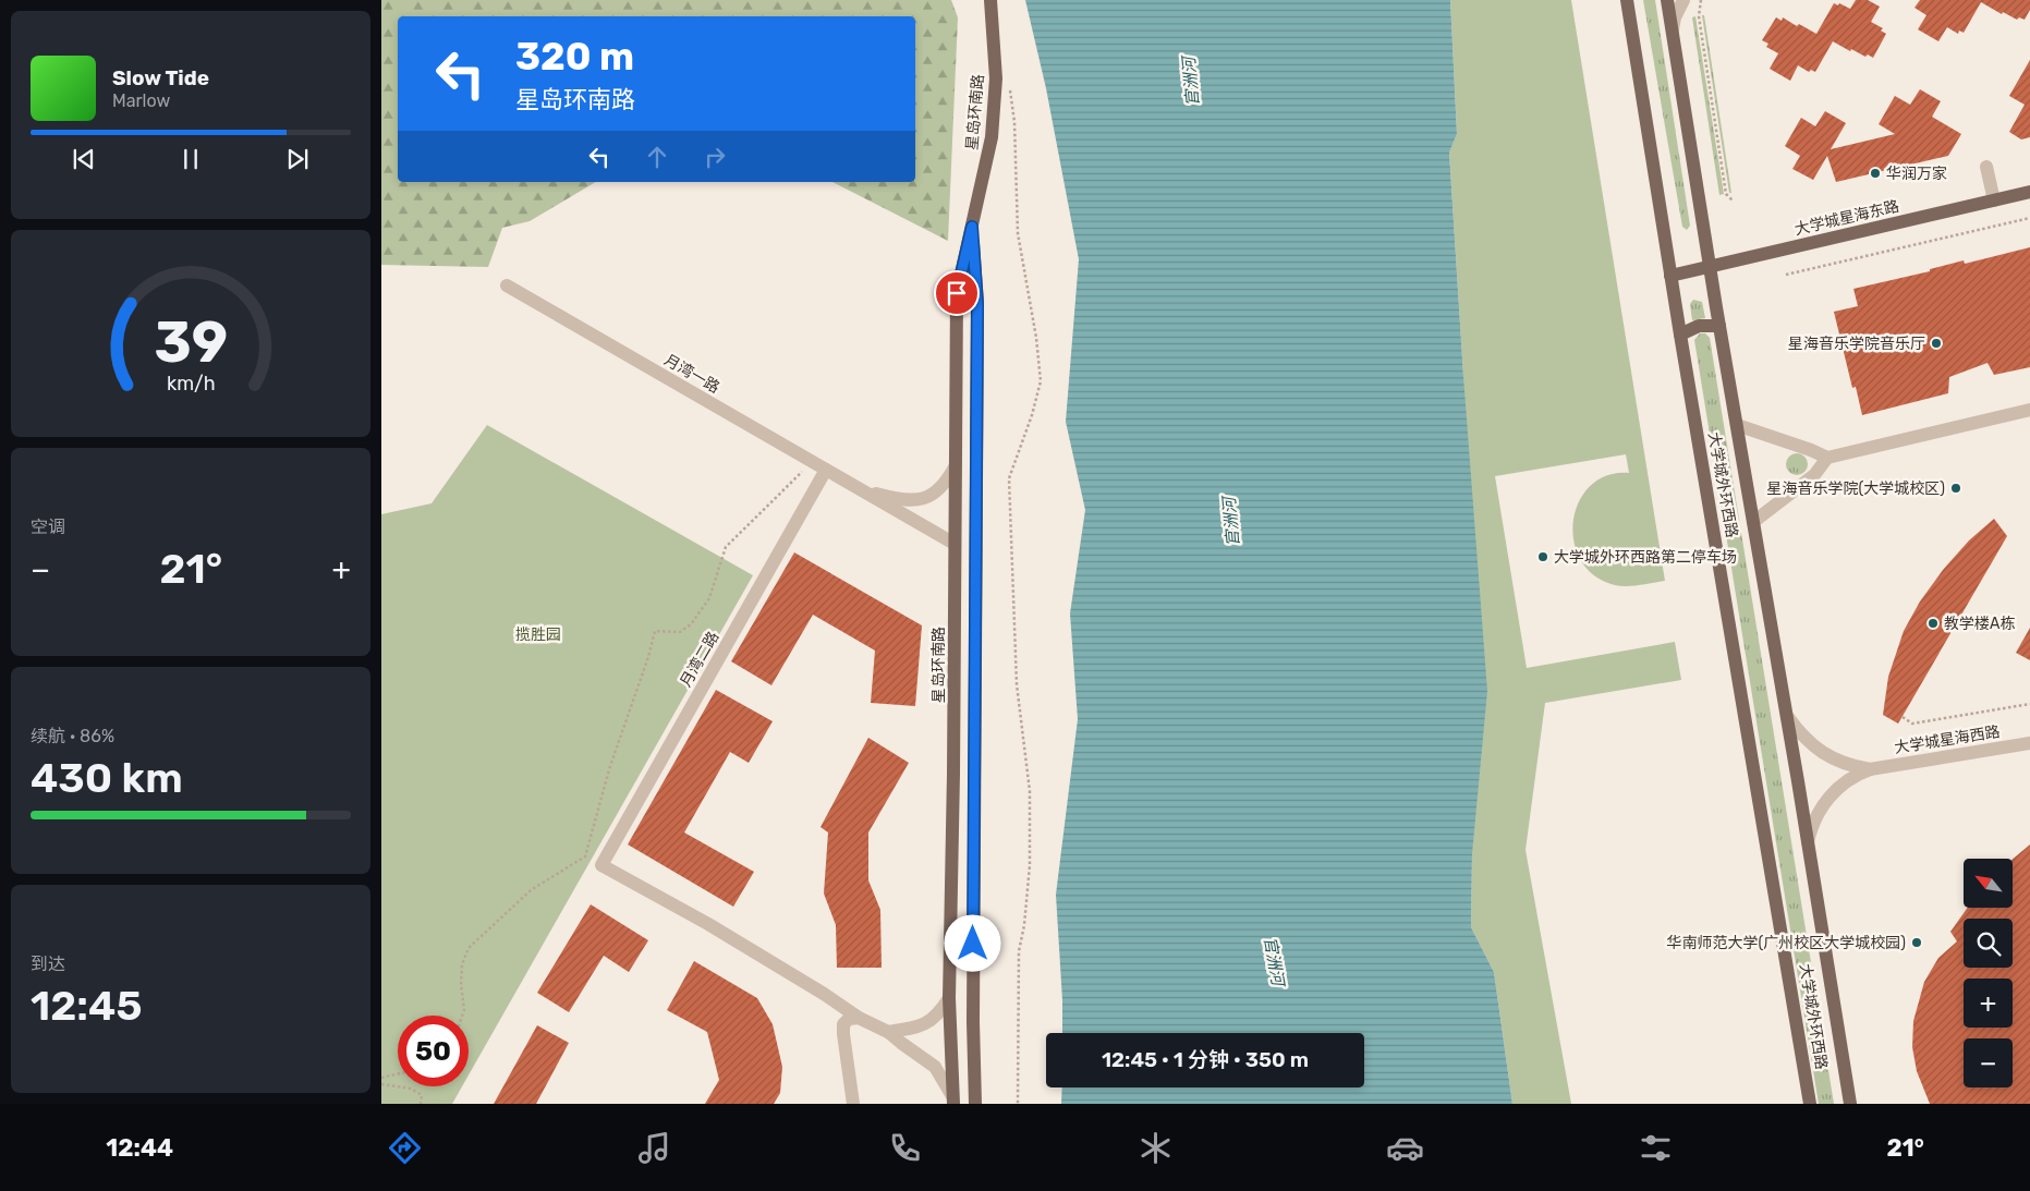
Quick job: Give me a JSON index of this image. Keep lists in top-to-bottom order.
{
  "streets": {
    "main road": ["星岛环南路", "大学城星海东路", "大学城外环西路"],
    "street": ["月湾一路", "月湾二路", "大学城星海西路"]
  },
  "crossings": [
    ["星岛环南路", "月湾一路"],
    ["大学城星海东路", "大学城外环西路"],
    ["月湾一路", "月湾二路"],
    ["大学城外环西路", "大学城星海西路"]
  ],
  "water": ["官洲河"],
  "parks": ["揽胜园"],
  "places": [
    "华润万家",
    "星海音乐学院音乐厅",
    "星海音乐学院(大学城校区)",
    "大学城外环西路第二停车场",
    "教学楼A栋",
    "华南师范大学(广州校区大学城校园)"
  ],
  "north": "top left",
  "page": {
    "turn": ["320 m", "星岛环南路"],
    "song": ["Slow Tide", "Marlow"],
    "tile": [
      "空调",
      ["续航 · 86%", "430 km"],
      ["到达", "12:45"]
    ],
    "heat": ["−", "21°", "+"],
    "map_buttons": ["+", "−"],
    "limit": "50",
    "trip": "12:45 · 1 分钟 · 350 m",
    "tabs": ["12:44", "21°"],
    "gauge": ["39", "km/h"]
  }
}
